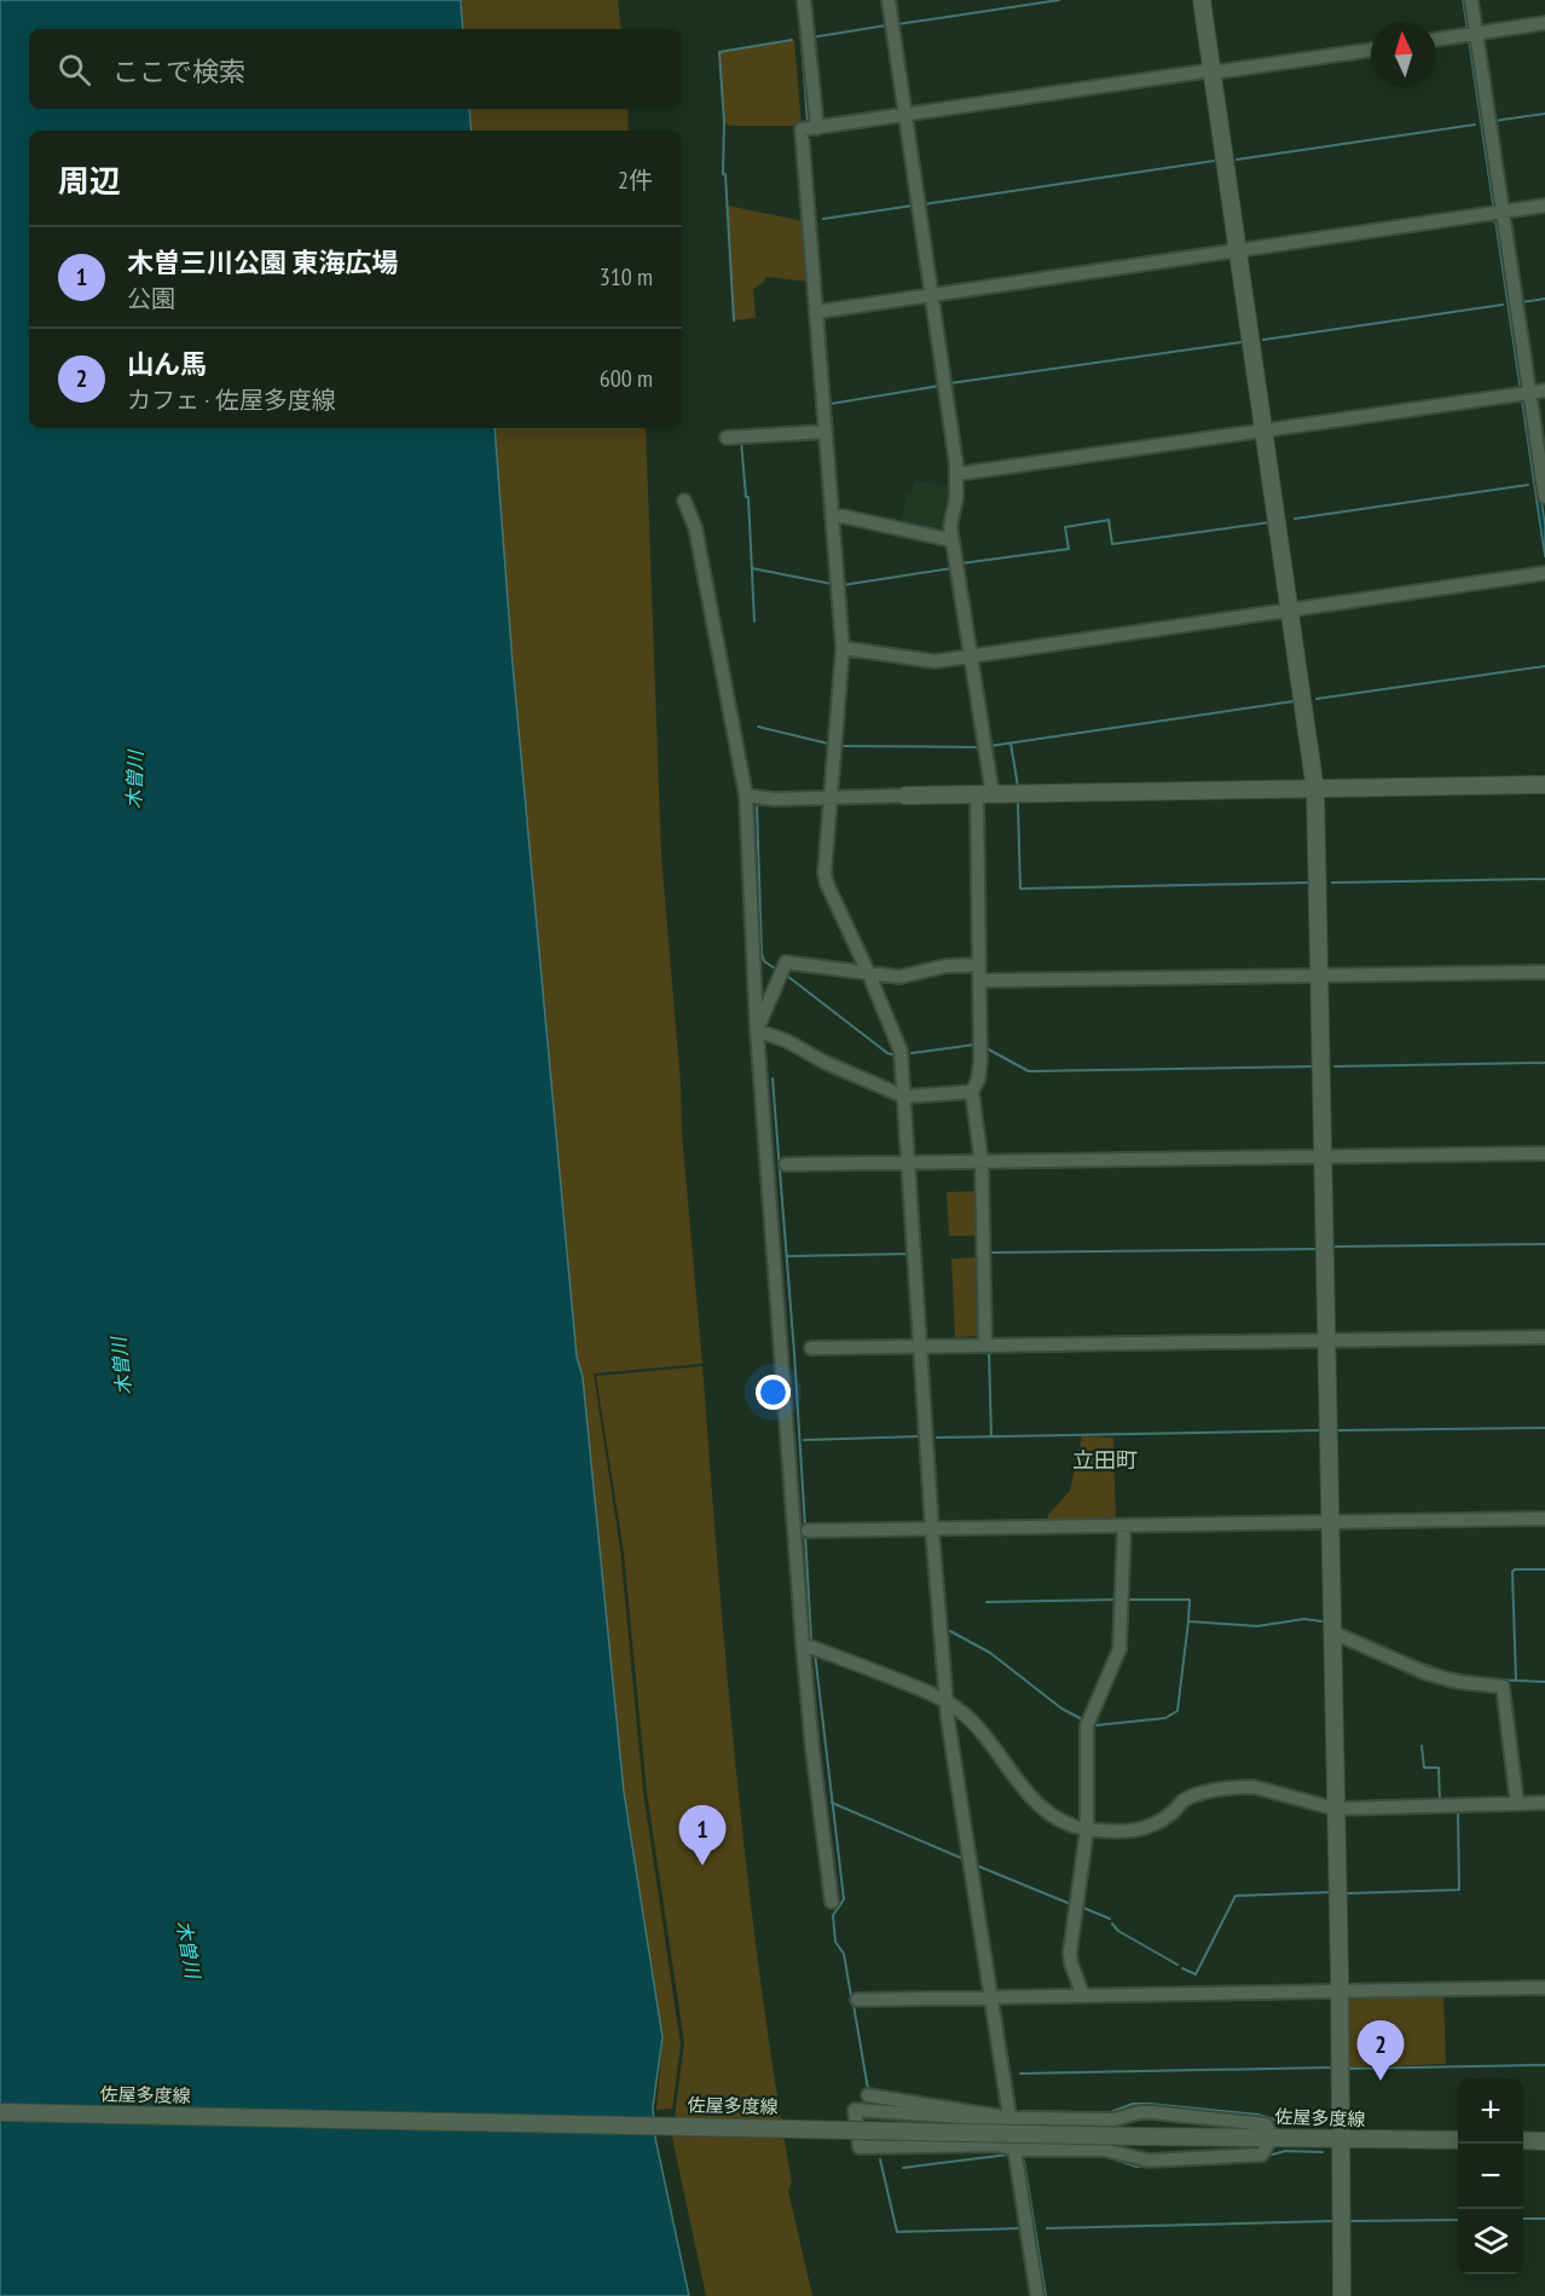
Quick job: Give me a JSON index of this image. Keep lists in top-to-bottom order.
{
  "streets": {
    "street": ["佐屋多度線"]
  },
  "districts": ["立田町"],
  "water": ["木曽川"],
  "north": "top",
  "page": {
    "search": "ここで検索",
    "heading": ["周辺", "2件"],
    "list": [
      {
        "mark": "1",
        "name": "木曽三川公園 東海広場",
        "note": "公園",
        "value": "310 m"
      },
      {
        "mark": "2",
        "name": "山ん馬",
        "note": "カフェ · 佐屋多度線",
        "value": "600 m"
      }
    ],
    "pins": ["1", "2"],
    "map_buttons": ["+", "−"]
  }
}
